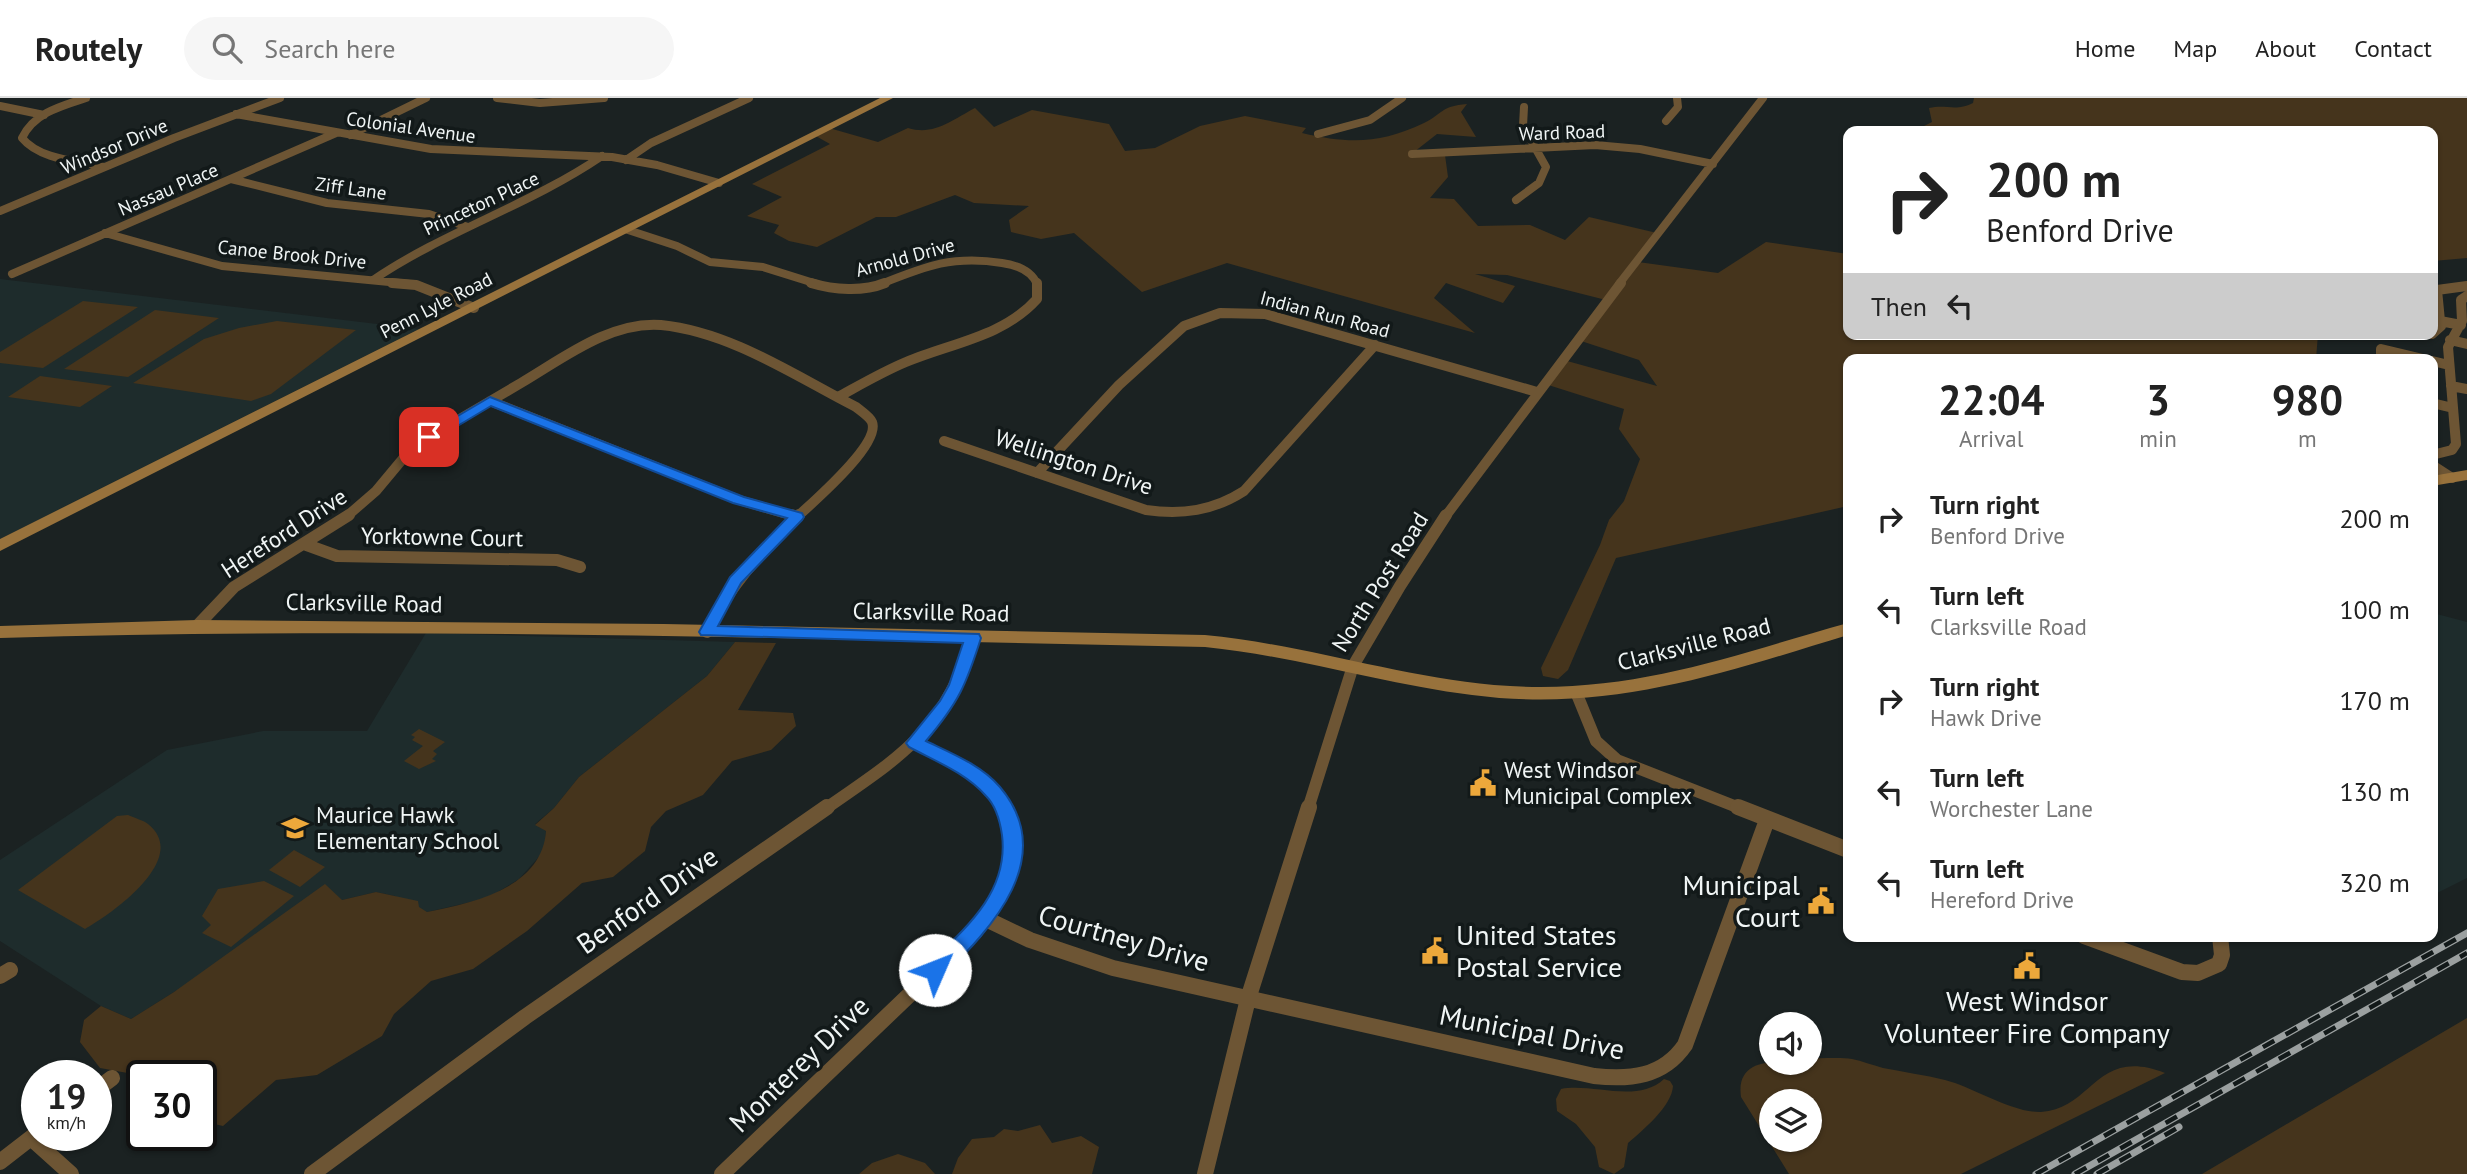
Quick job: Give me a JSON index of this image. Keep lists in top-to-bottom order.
{
  "streets": {
    "street": [
      "Colonial Avenue",
      "Ward Road",
      "Windsor Drive",
      "Ziff Lane",
      "Nassau Place",
      "Princeton Place",
      "Canoe Brook Drive",
      "Arnold Drive",
      "Penn Lyle Road",
      "Indian Run Road",
      "Wellington Drive",
      "Hereford Drive",
      "Yorktowne Court",
      "North Post Road",
      "Clarksville Road",
      "Benford Drive",
      "Courtney Drive",
      "Municipal Drive",
      "Monterey Drive"
    ]
  },
  "crossings": [
    ["Colonial Avenue", "Windsor Drive"],
    ["Colonial Avenue", "Nassau Place"],
    ["Colonial Avenue", "Princeton Place"],
    ["Ward Road", "North Post Road"],
    ["Ziff Lane", "Nassau Place"],
    ["Ziff Lane", "Princeton Place"],
    ["Nassau Place", "Canoe Brook Drive"],
    ["Princeton Place", "Canoe Brook Drive"],
    ["Canoe Brook Drive", "Penn Lyle Road"],
    ["Arnold Drive", "Penn Lyle Road"],
    ["Arnold Drive", "Hereford Drive"],
    ["Indian Run Road", "Wellington Drive"],
    ["Indian Run Road", "North Post Road"],
    ["Hereford Drive", "Yorktowne Court"],
    ["Hereford Drive", "Clarksville Road"],
    ["North Post Road", "Clarksville Road"],
    ["North Post Road", "Courtney Drive"],
    ["North Post Road", "Municipal Drive"],
    ["Clarksville Road", "Benford Drive"],
    ["Benford Drive", "Monterey Drive"],
    ["Courtney Drive", "Municipal Drive"],
    ["Courtney Drive", "Monterey Drive"]
  ],
  "places": {
    "public building": [
      "West Windsor Municipal Complex",
      "Municipal Court",
      "United States Postal Service",
      "West Windsor Volunteer Fire Company"
    ],
    "school or university": ["Maurice Hawk Elementary School"]
  },
  "page": {
    "header": "Routely",
    "search": "Search here",
    "nav": [
      "Home",
      "Map",
      "About",
      "Contact"
    ],
    "turn": ["200 m", "Benford Drive"],
    "then": "Then",
    "eta": [
      "22:04",
      "Arrival",
      "3",
      "min",
      "980",
      "m"
    ],
    "list": [
      {
        "name": "Turn right",
        "note": "Benford Drive",
        "value": "200 m"
      },
      {
        "name": "Turn left",
        "note": "Clarksville Road",
        "value": "100 m"
      },
      {
        "name": "Turn right",
        "note": "Hawk Drive",
        "value": "170 m"
      },
      {
        "name": "Turn left",
        "note": "Worchester Lane",
        "value": "130 m"
      },
      {
        "name": "Turn left",
        "note": "Hereford Drive",
        "value": "320 m"
      }
    ],
    "speed": "19 km/h",
    "limit": "30"
  }
}
